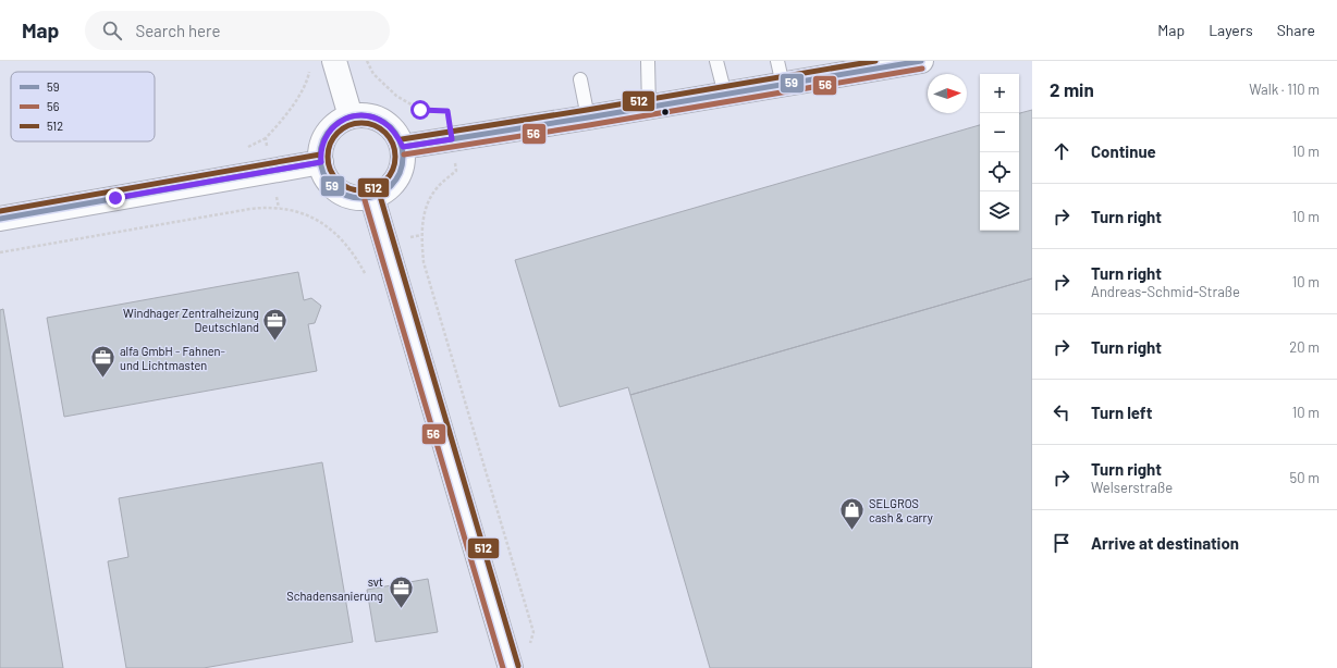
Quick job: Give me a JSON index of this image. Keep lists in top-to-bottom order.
{
  "places": {
    "office": ["Windhager Zentralheizung Deutschland", "alfa GmbH - Fahnen- und Lichtmasten", "svt Schadensanierung"],
    "shop": ["SELGROS cash & carry"]
  },
  "lines": ["transit line 59", "transit line 512", "transit line 56"],
  "legend": ["59", "56", "512"],
  "north": "right",
  "page": {
    "header": "Map",
    "search": "Search here",
    "nav": ["Map", "Layers", "Share"],
    "heading": ["2 min", "Walk · 110 m"],
    "map_buttons": ["+", "−"],
    "list": [
      ["Continue", "10 m"],
      ["Turn right", "10 m"],
      ["Turn right", "Andreas-Schmid-Straße", "10 m"],
      ["Turn right", "20 m"],
      ["Turn left", "10 m"],
      ["Turn right", "Welserstraße", "50 m"],
      "Arrive at destination"
    ]
  }
}
